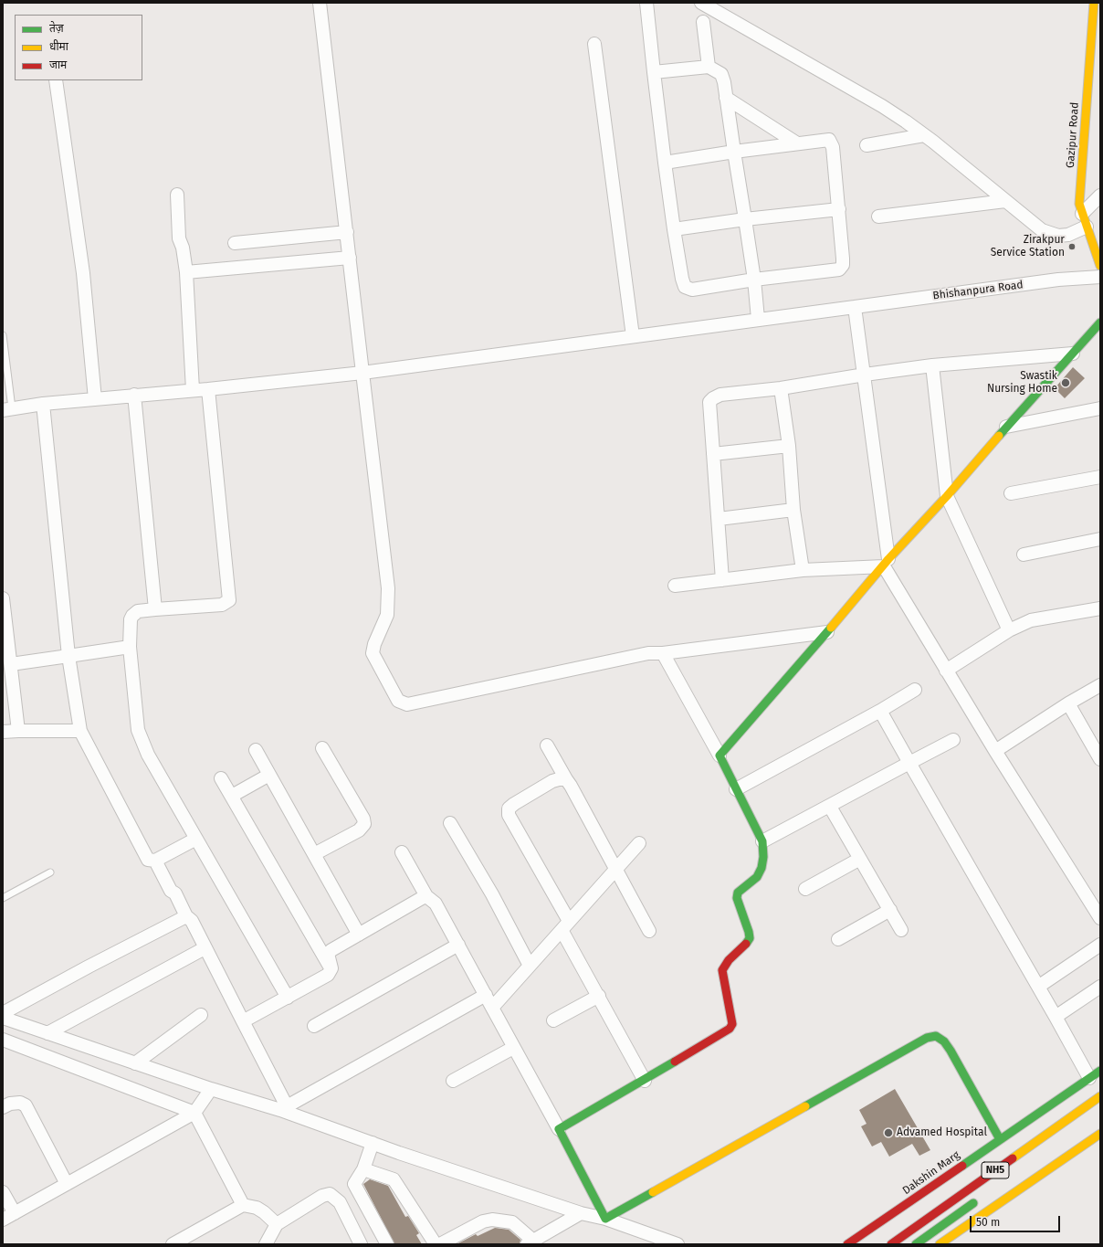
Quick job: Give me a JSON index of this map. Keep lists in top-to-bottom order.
{
  "streets": {
    "main road": ["Gazipur Road", "NH5", "Dakshin Marg"],
    "street": ["Bhishanpura Road"]
  },
  "places": ["Zirakpur Service Station", "Swastik Nursing Home", "Advamed Hospital"],
  "legend": ["तेज़", "धीमा", "जाम"],
  "scale_bar": "50 m"
}
